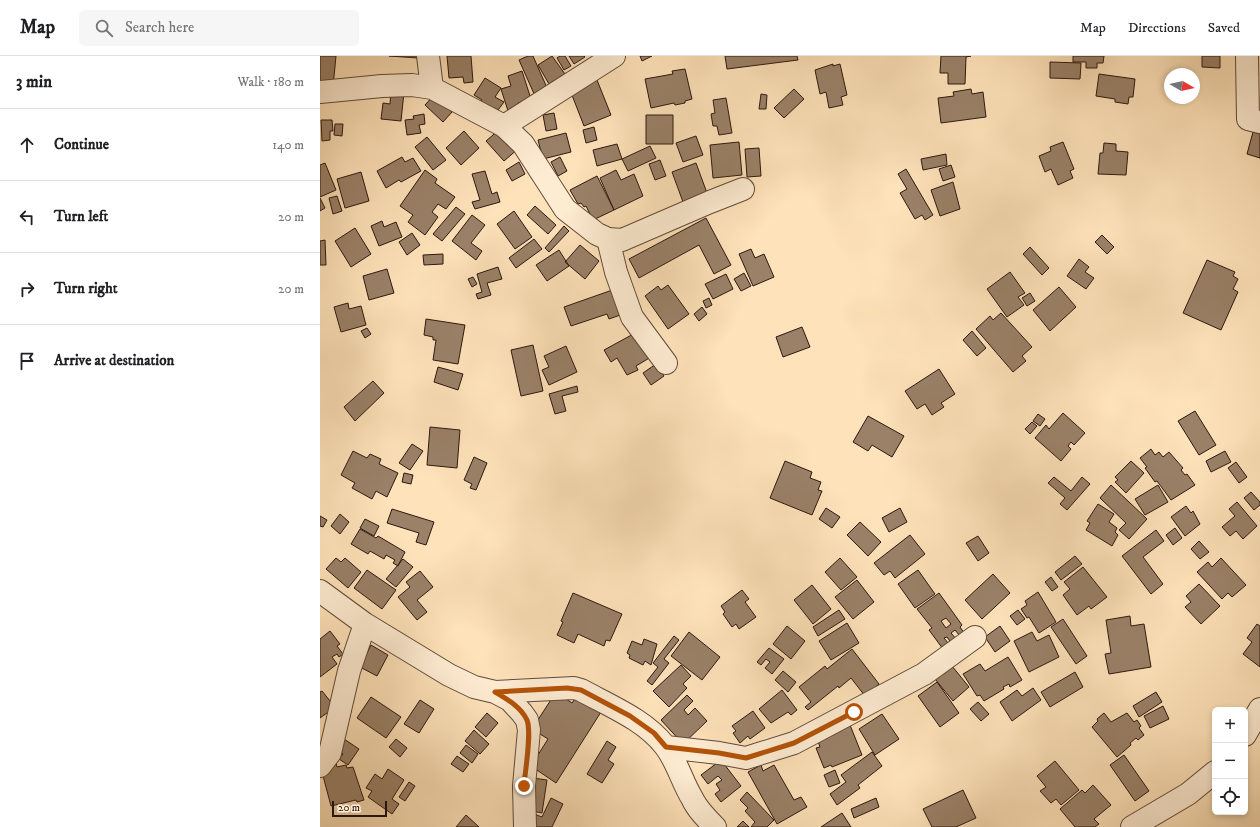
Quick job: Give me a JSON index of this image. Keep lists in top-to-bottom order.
{
  "scale_bar": "20 m",
  "north": "right",
  "page": {
    "header": "Map",
    "search": "Search here",
    "nav": ["Map", "Directions", "Saved"],
    "heading": ["3 min", "Walk · 180 m"],
    "list": [
      ["Continue", "140 m"],
      ["Turn left", "20 m"],
      ["Turn right", "20 m"],
      "Arrive at destination"
    ],
    "map_buttons": ["+", "−"],
    "scale": "20 m"
  }
}
